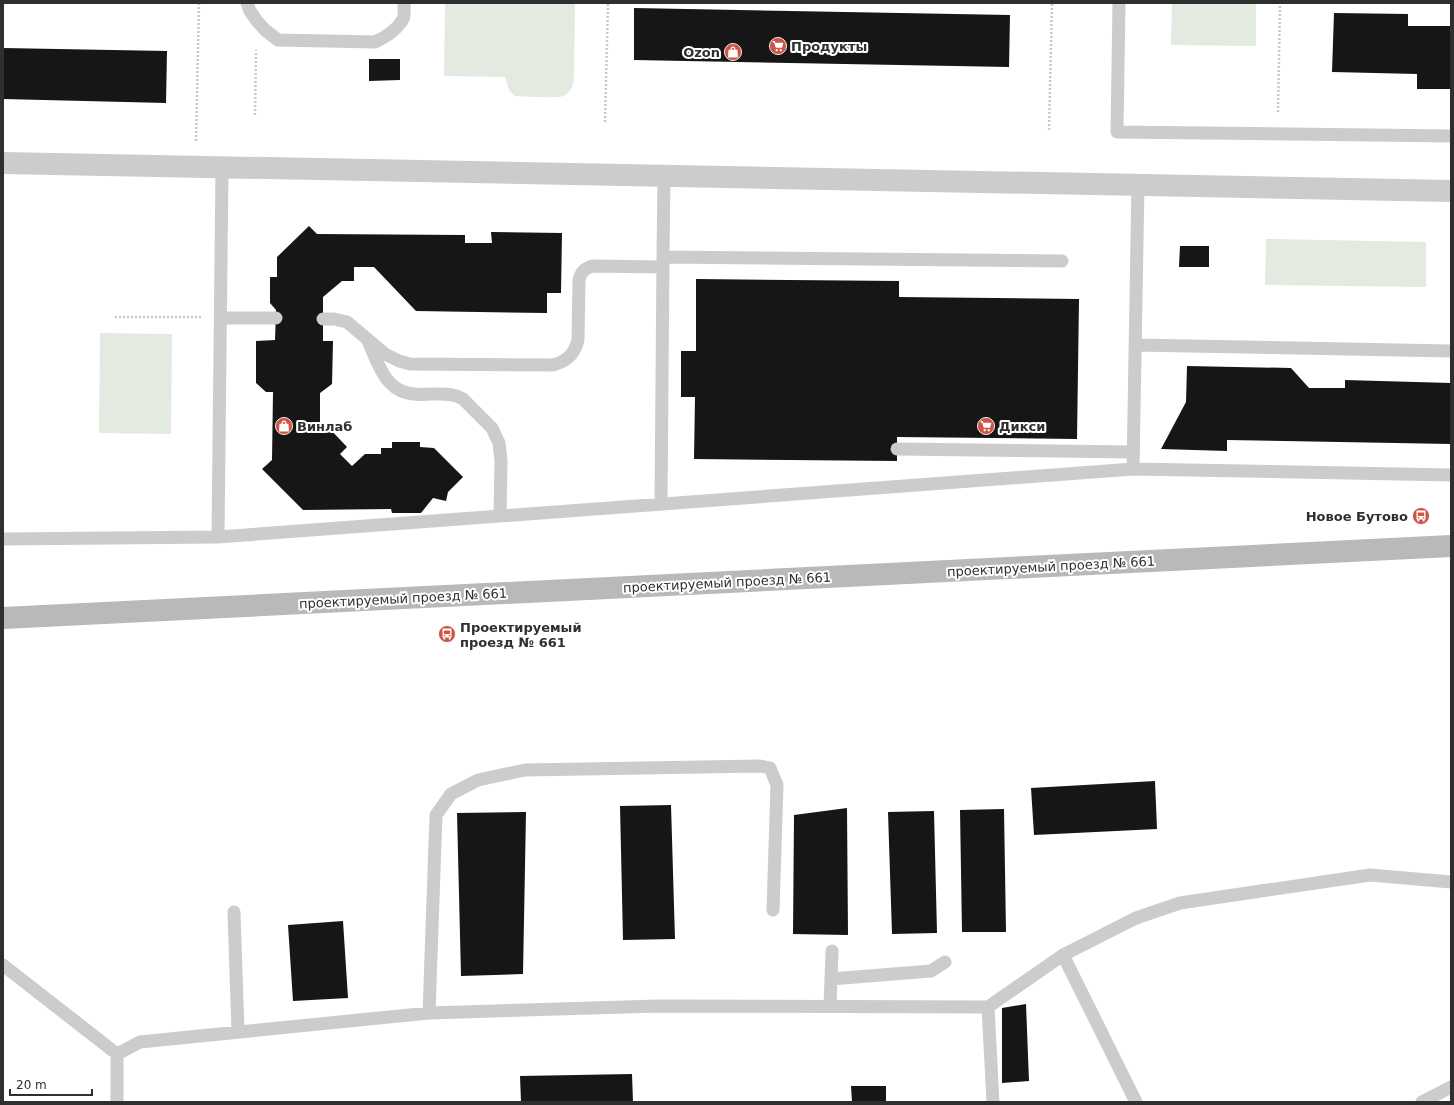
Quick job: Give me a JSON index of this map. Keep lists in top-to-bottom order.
{
  "streets": {
    "main road": ["проектируемый проезд № 661"]
  },
  "places": {
    "supermarket": ["Продукты", "Дикси"],
    "shop": ["Ozon", "Винлаб"],
    "bus stop": ["Новое Бутово", "Проектируемый проезд № 661"]
  },
  "scale_bar": "20 m"
}
